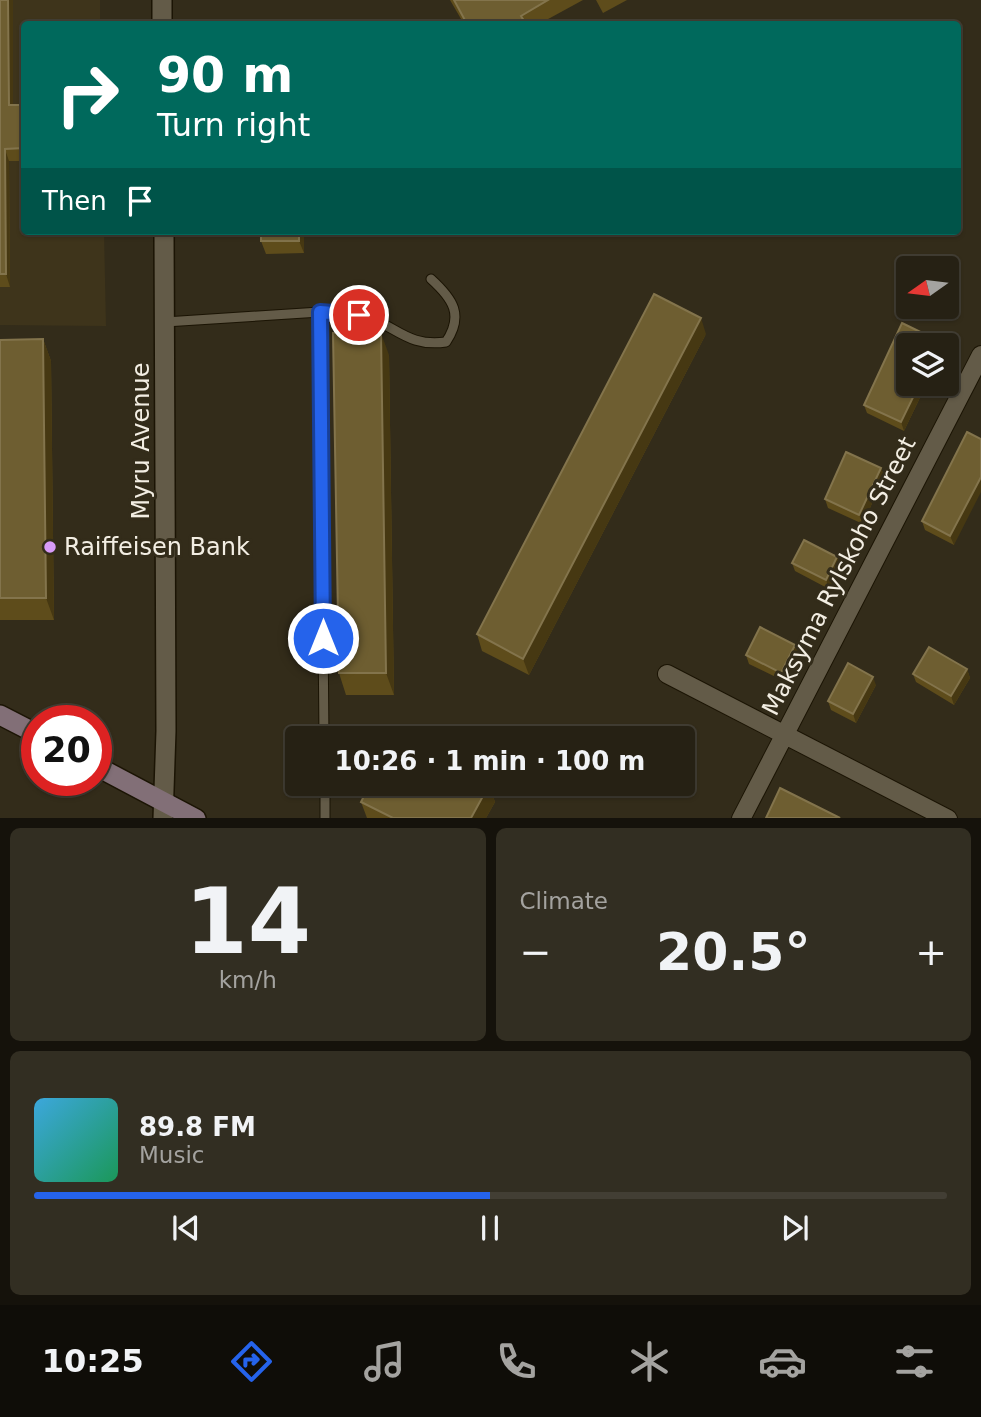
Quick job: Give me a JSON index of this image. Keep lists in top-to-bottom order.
{
  "streets": {
    "street": ["Myru Avenue", "Maksyma Rylskoho Street"]
  },
  "places": ["Raiffeisen Bank"],
  "north": "left",
  "page": {
    "turn": ["90 m", "Turn right"],
    "then": "Then",
    "limit": "20",
    "trip": "10:26 · 1 min · 100 m",
    "tile": [
      ["14", "km/h"],
      "Climate"
    ],
    "heat": ["−", "20.5°", "+"],
    "song": ["89.8 FM", "Music"],
    "tabs": "10:25"
  }
}
